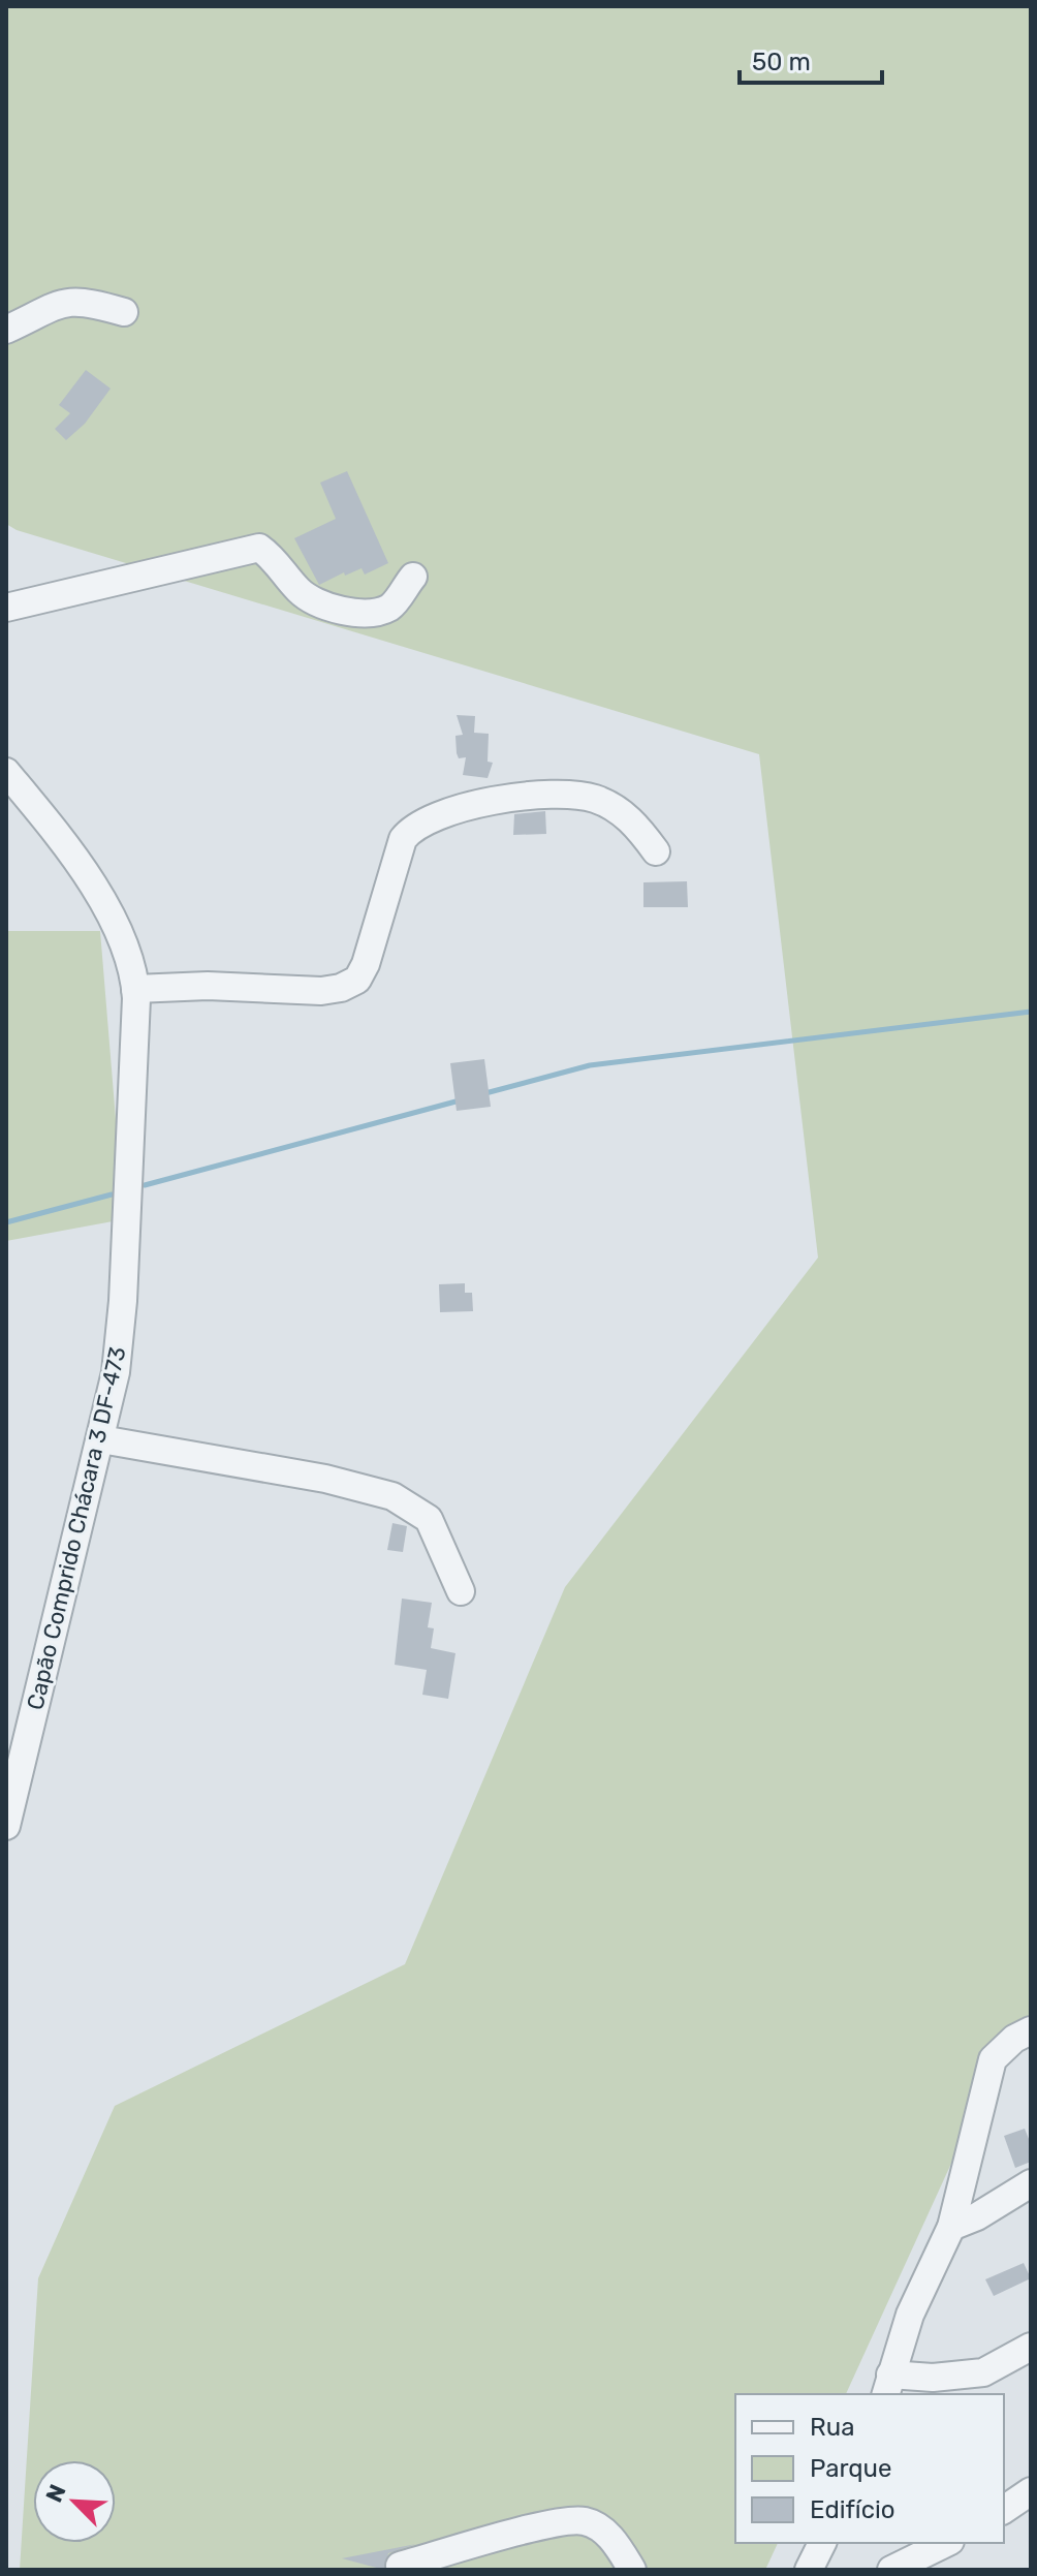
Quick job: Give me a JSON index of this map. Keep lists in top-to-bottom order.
{
  "streets": {
    "street": ["Capão Comprido Chácara 3 DF-473"]
  },
  "legend": ["Rua", "Parque", "Edifício"],
  "scale_bar": "50 m",
  "north": "top left"
}
